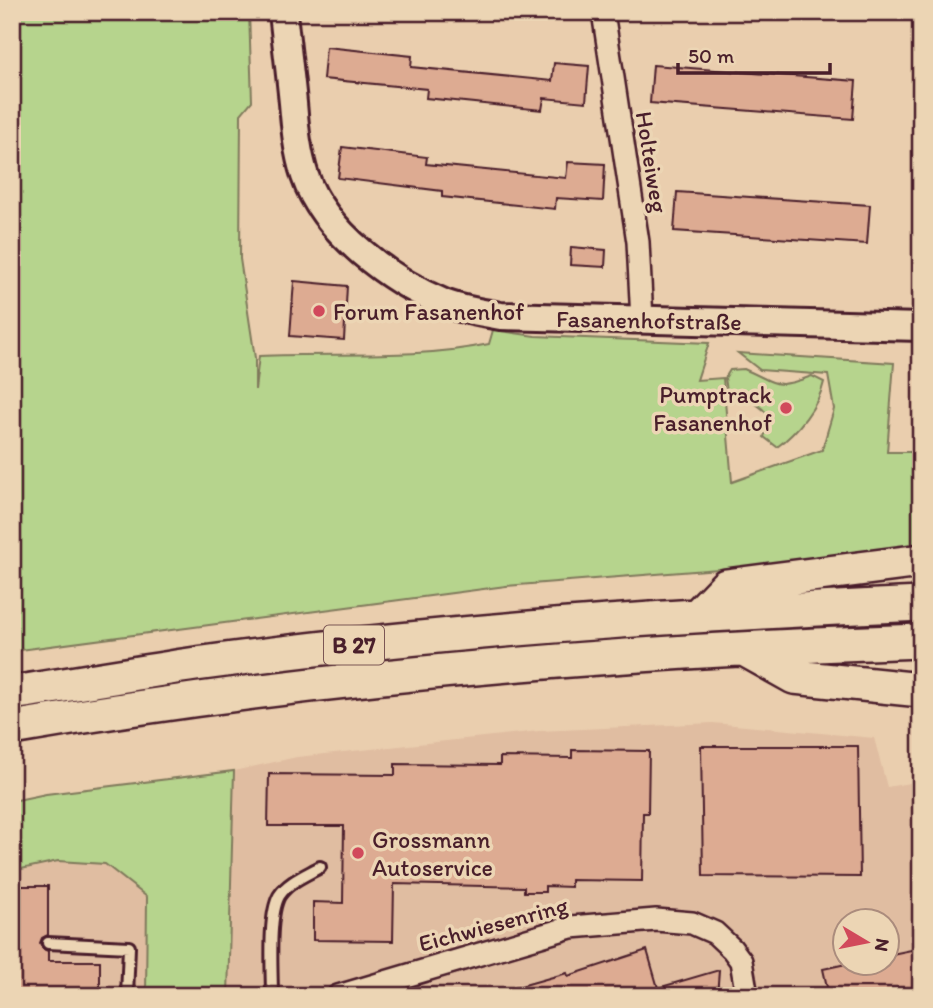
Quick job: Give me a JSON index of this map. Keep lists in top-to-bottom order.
{
  "streets": {
    "highway": ["B 27"],
    "street": ["Holteiweg", "Fasanenhofstraße", "Eichwiesenring"]
  },
  "crossings": [
    ["Holteiweg", "Fasanenhofstraße"]
  ],
  "places": ["Forum Fasanenhof", "Pumptrack Fasanenhof", "Grossmann Autoservice"],
  "scale_bar": "50 m",
  "north": "right"
}
